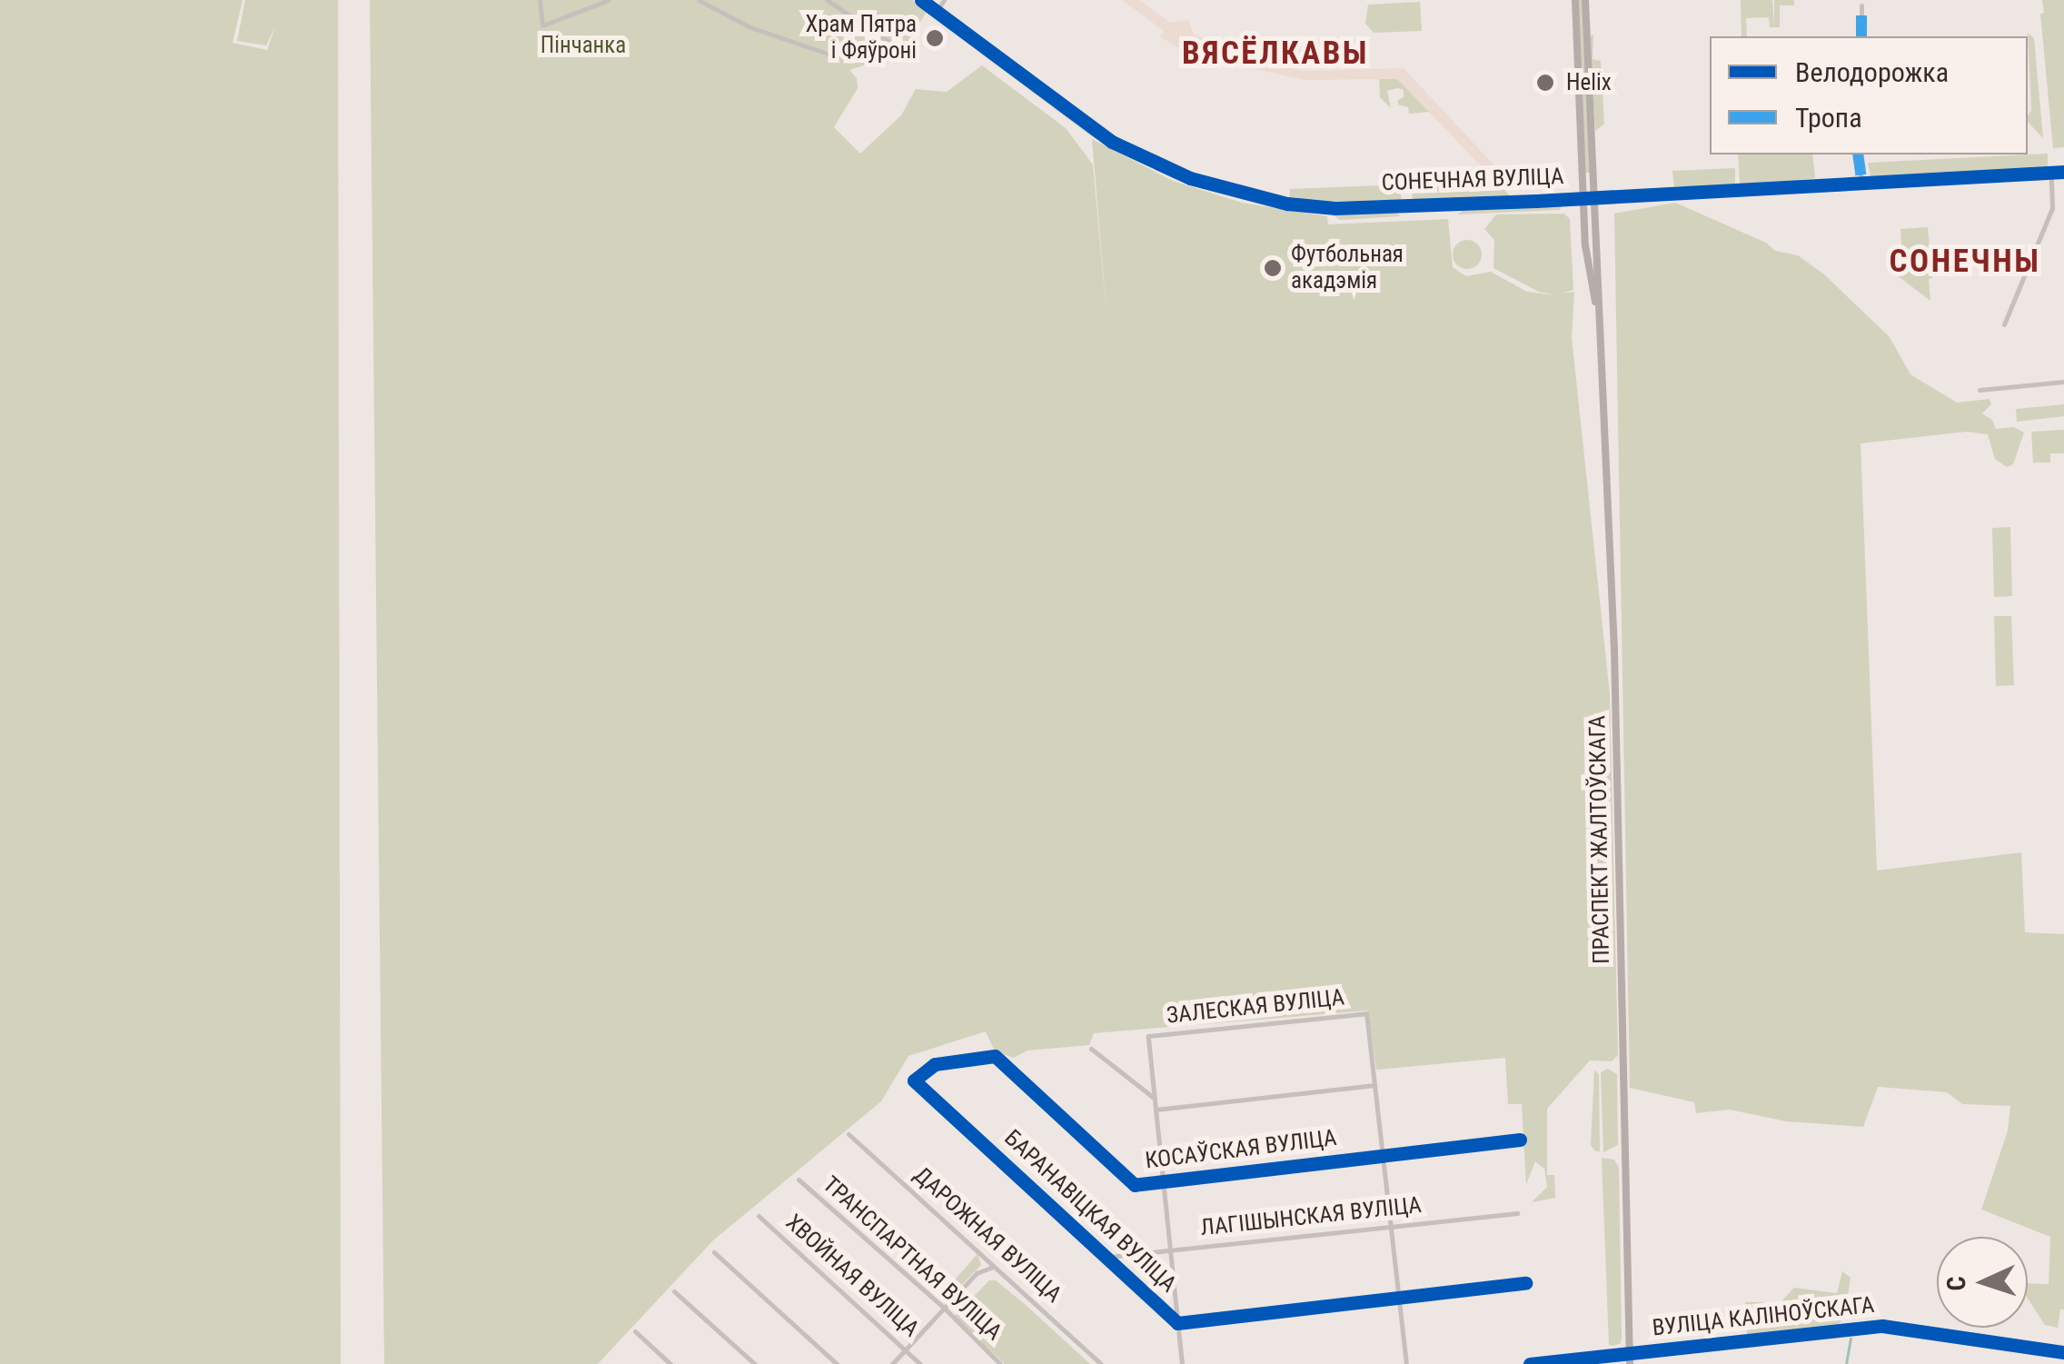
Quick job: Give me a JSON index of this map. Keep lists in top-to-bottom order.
{
  "streets": {
    "main road": ["ПРАСПЕКТ ЖАЛТОЎСКАГА"],
    "street": [
      "СОНЕЧНАЯ ВУЛІЦА",
      "ЗАЛЕСКАЯ ВУЛІЦА",
      "КОСАЎСКАЯ ВУЛІЦА",
      "БАРАНАВІЦКАЯ ВУЛІЦА",
      "ЛАГІШЫНСКАЯ ВУЛІЦА",
      "ДАРОЖНАЯ ВУЛІЦА",
      "ТРАНСПАРТНАЯ ВУЛІЦА",
      "ХВОЙНАЯ ВУЛІЦА",
      "ВУЛІЦА КАЛІНОЎСКАГА"
    ]
  },
  "crossings": [
    ["СОНЕЧНАЯ ВУЛІЦА", "ПРАСПЕКТ ЖАЛТОЎСКАГА"],
    ["ПРАСПЕКТ ЖАЛТОЎСКАГА", "ВУЛІЦА КАЛІНОЎСКАГА"],
    ["КОСАЎСКАЯ ВУЛІЦА", "БАРАНАВІЦКАЯ ВУЛІЦА"],
    ["БАРАНАВІЦКАЯ ВУЛІЦА", "ЛАГІШЫНСКАЯ ВУЛІЦА"]
  ],
  "districts": ["ВЯСЁЛКАВЫ", "СОНЕЧНЫ"],
  "parks": ["Пінчанка"],
  "places": ["Храм Пятра і Фяўроні", "Helix", "Футбольная акадэмія"],
  "legend": ["Велодорожка", "Тропа"],
  "north": "left"
}
